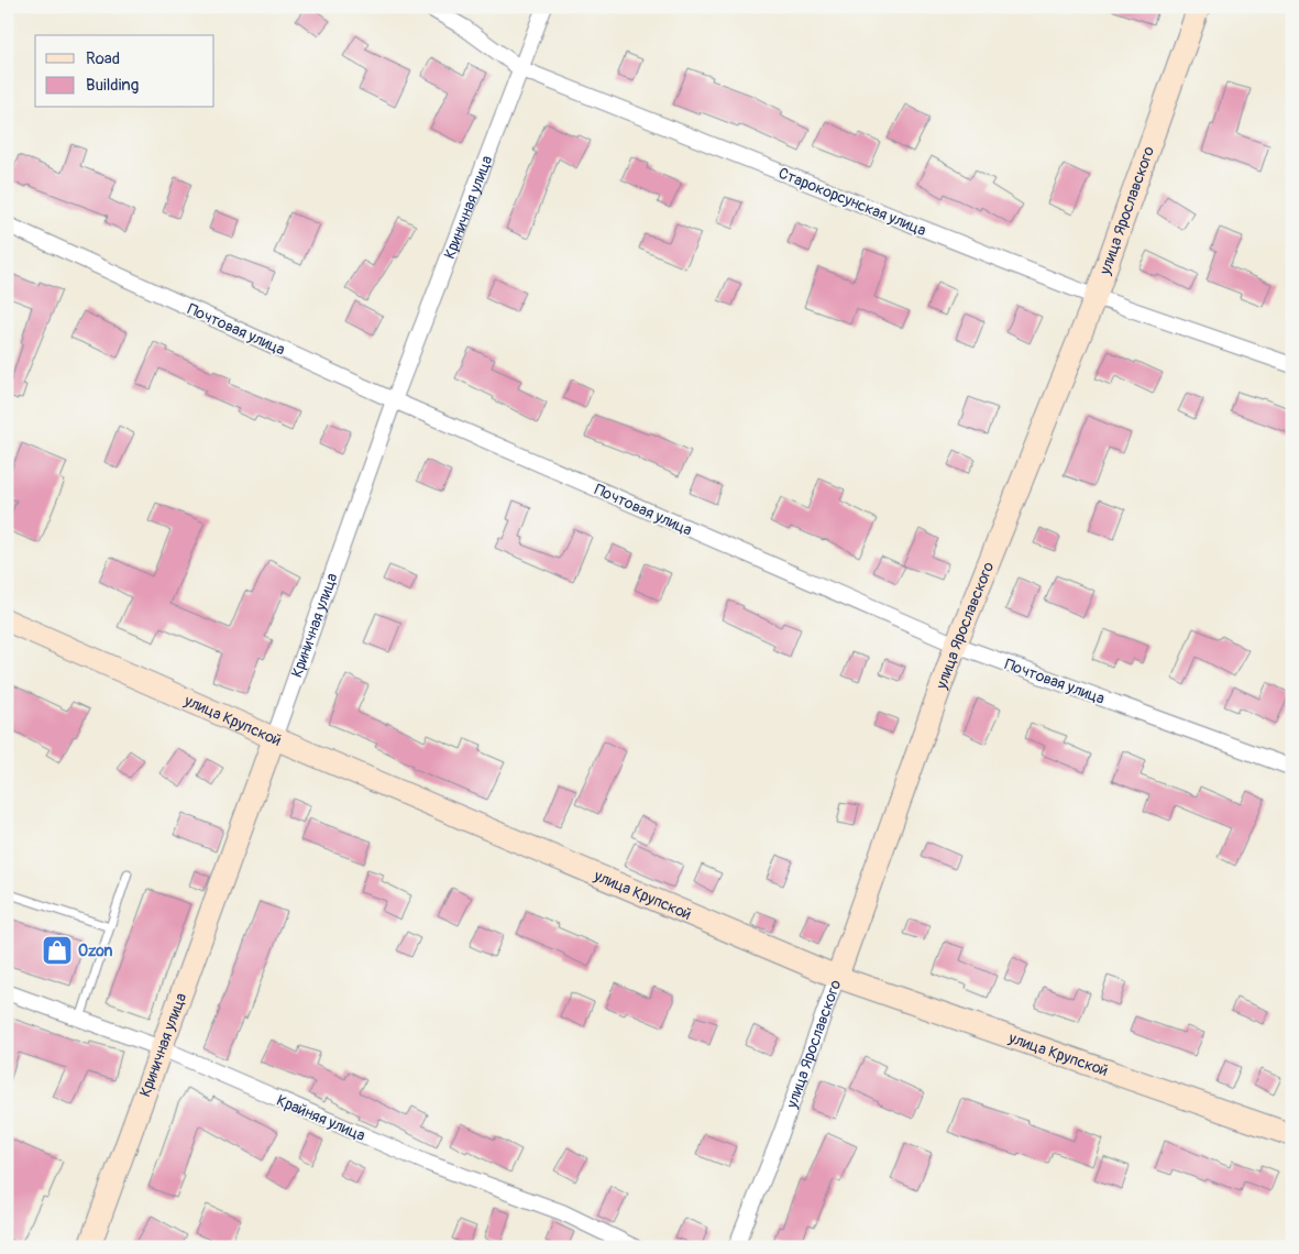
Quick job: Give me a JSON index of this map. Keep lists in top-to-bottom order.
{
  "streets": {
    "street": [
      "Старокорсунская улица",
      "Криничная улица",
      "улица Ярославского",
      "Почтовая улица",
      "улица Крупской",
      "Крайняя улица"
    ]
  },
  "crossings": [
    ["Старокорсунская улица", "Криничная улица"],
    ["Старокорсунская улица", "улица Ярославского"],
    ["Криничная улица", "Почтовая улица"],
    ["Криничная улица", "улица Крупской"],
    ["Криничная улица", "Крайняя улица"],
    ["улица Ярославского", "Почтовая улица"],
    ["улица Ярославского", "улица Крупской"]
  ],
  "places": {
    "shop": ["Ozon"]
  },
  "legend": ["Road", "Building"]
}
